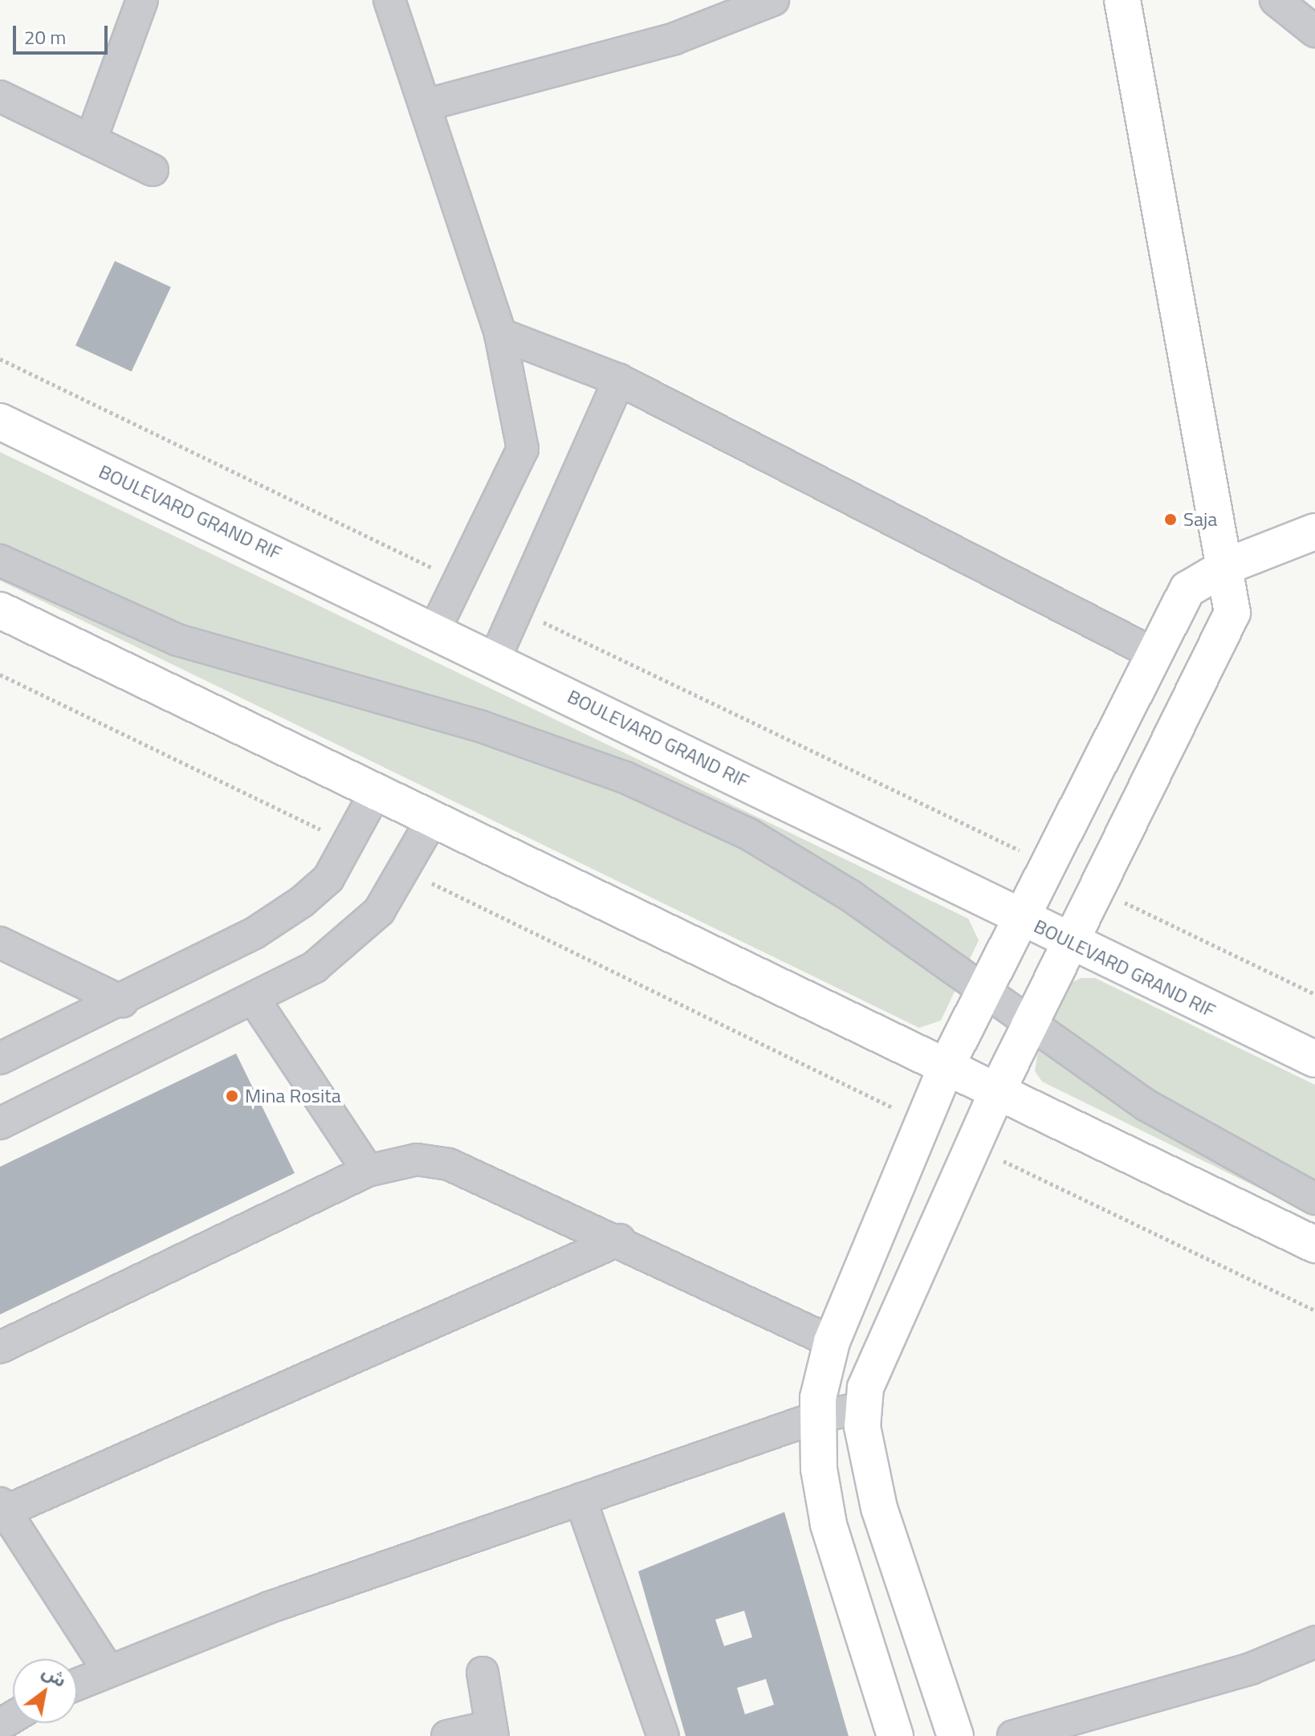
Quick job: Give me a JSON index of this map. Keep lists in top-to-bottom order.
{
  "streets": {
    "street": ["BOULEVARD GRAND RIF"]
  },
  "places": ["Saja", "Mina Rosita"],
  "scale_bar": "20 m",
  "north": "top right"
}
